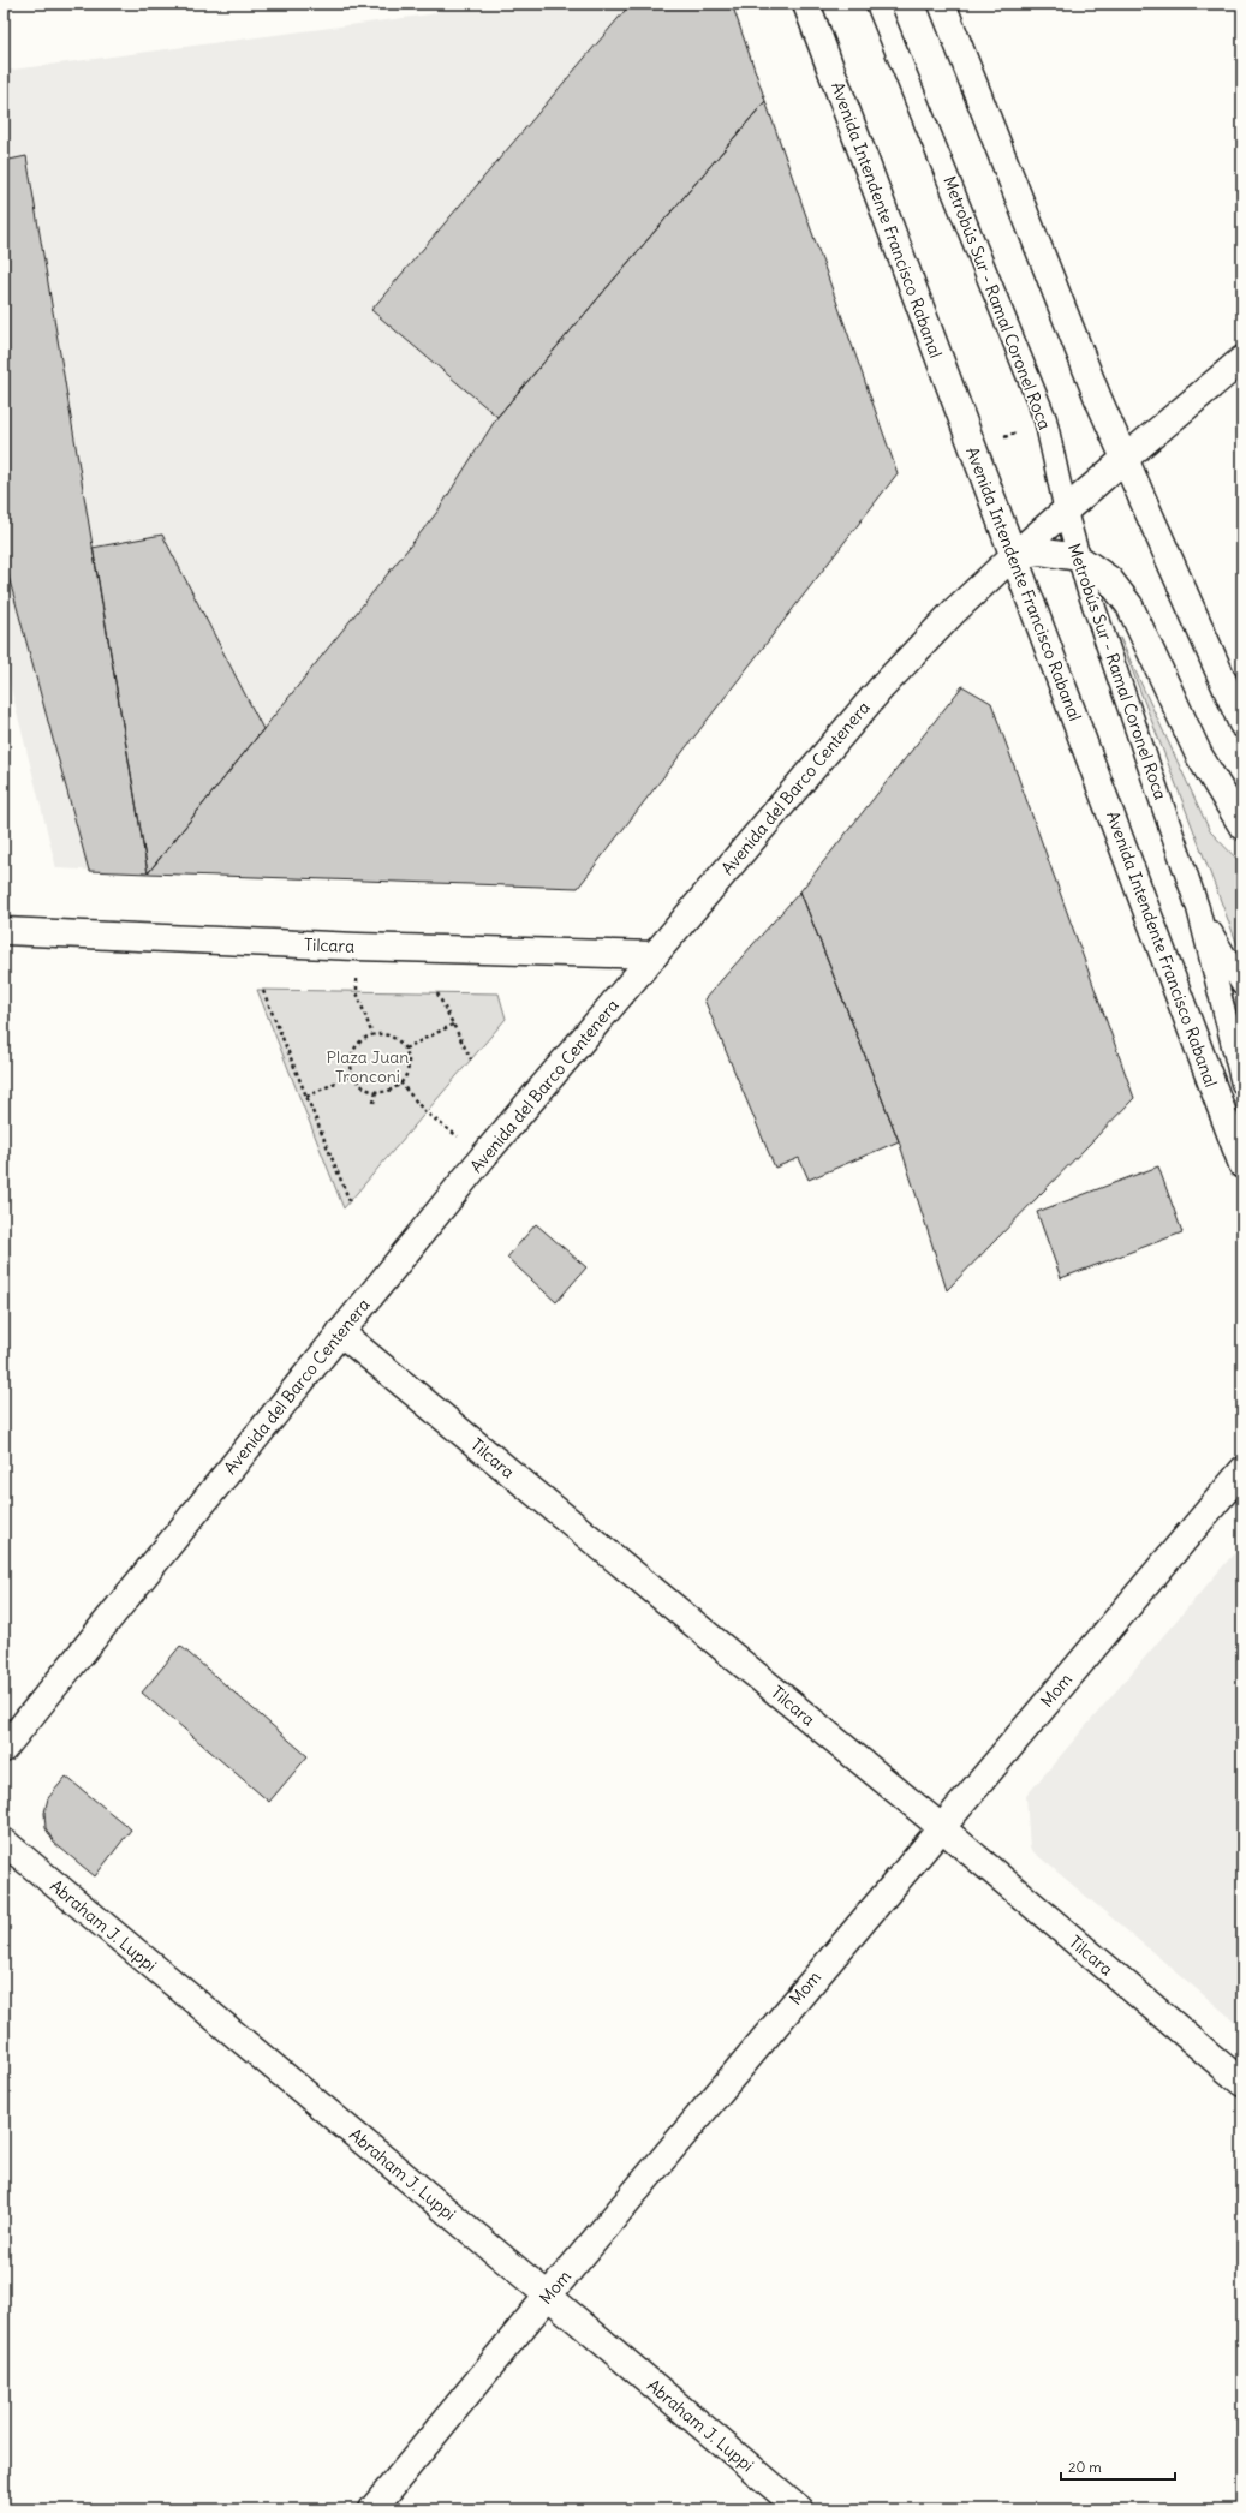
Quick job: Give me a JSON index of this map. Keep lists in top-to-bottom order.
{
  "streets": {
    "street": [
      "Avenida Intendente Francisco Rabanal",
      "Avenida del Barco Centenera",
      "Tilcara",
      "Mom",
      "Abraham J. Luppi"
    ],
    "lane": ["Metrobús Sur - Ramal Coronel Roca"]
  },
  "crossings": [
    ["Avenida Intendente Francisco Rabanal", "Avenida del Barco Centenera"],
    ["Metrobús Sur - Ramal Coronel Roca", "Avenida del Barco Centenera"],
    ["Avenida del Barco Centenera", "Tilcara"],
    ["Tilcara", "Mom"],
    ["Mom", "Abraham J. Luppi"]
  ],
  "parks": ["Plaza Juan Tronconi"],
  "scale_bar": "20 m"
}
